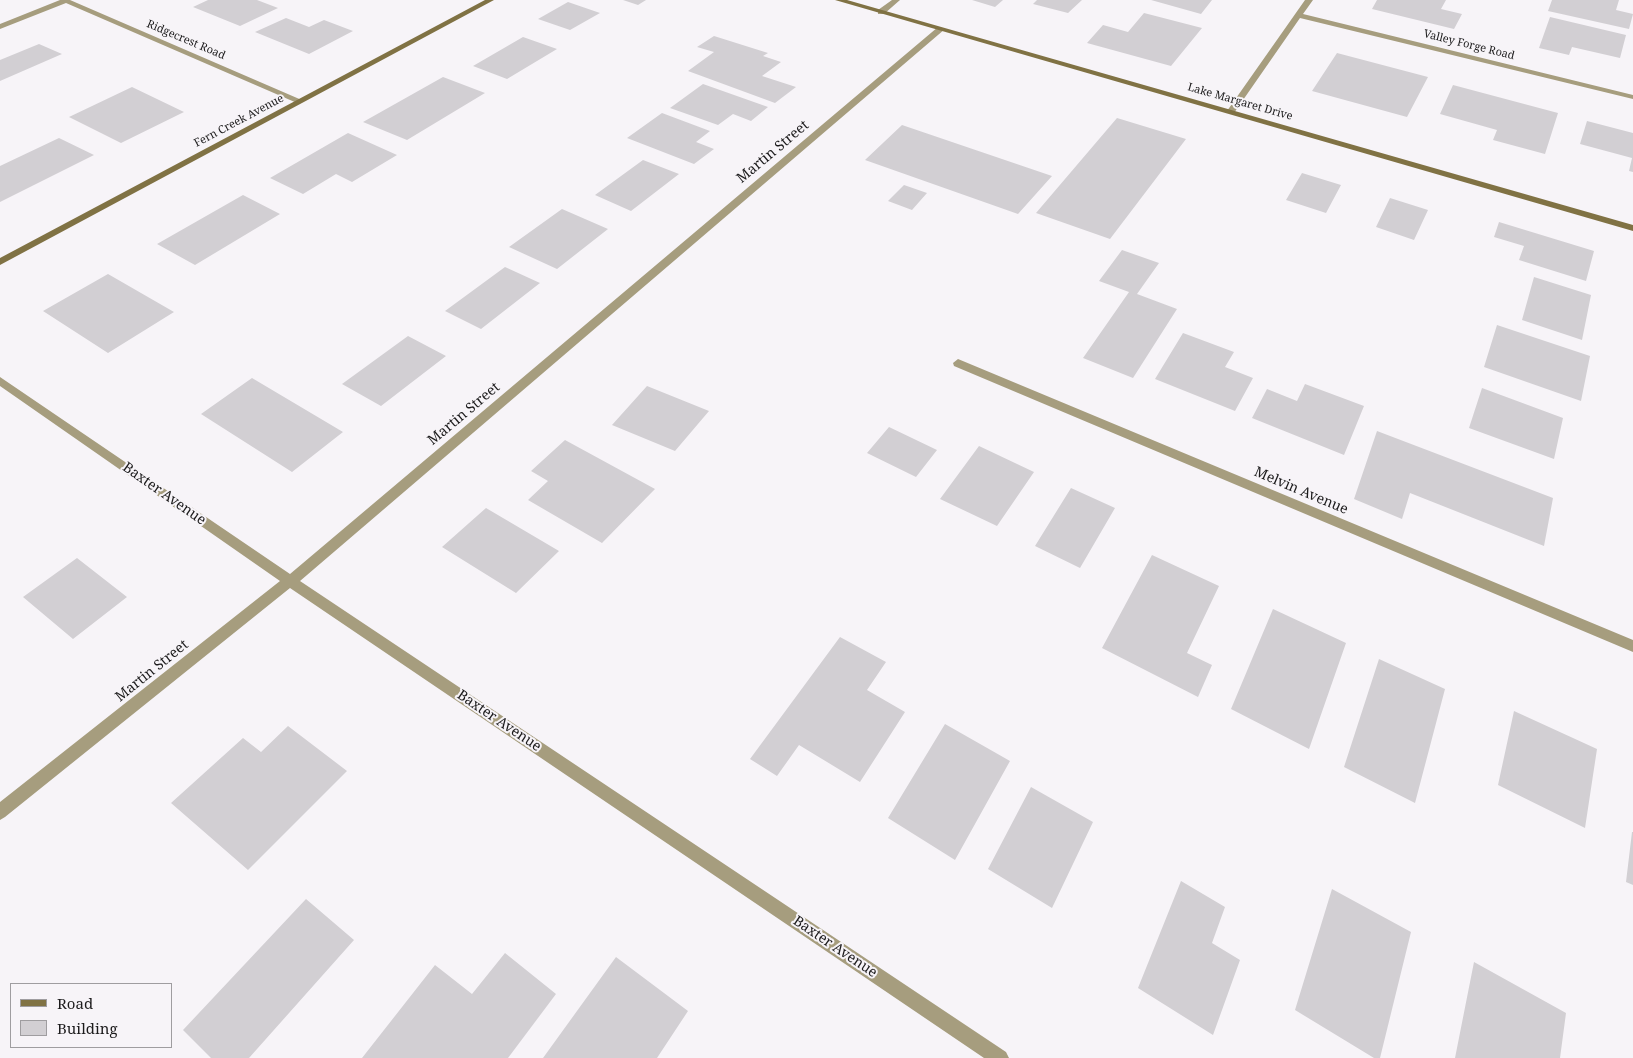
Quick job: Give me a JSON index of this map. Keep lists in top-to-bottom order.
{
  "streets": {
    "street": [
      "Ridgecrest Road",
      "Valley Forge Road",
      "Lake Margaret Drive",
      "Fern Creek Avenue",
      "Martin Street",
      "Melvin Avenue",
      "Baxter Avenue"
    ]
  },
  "crossings": [
    ["Ridgecrest Road", "Fern Creek Avenue"],
    ["Lake Margaret Drive", "Martin Street"],
    ["Martin Street", "Baxter Avenue"]
  ],
  "legend": ["Road", "Building"]
}
